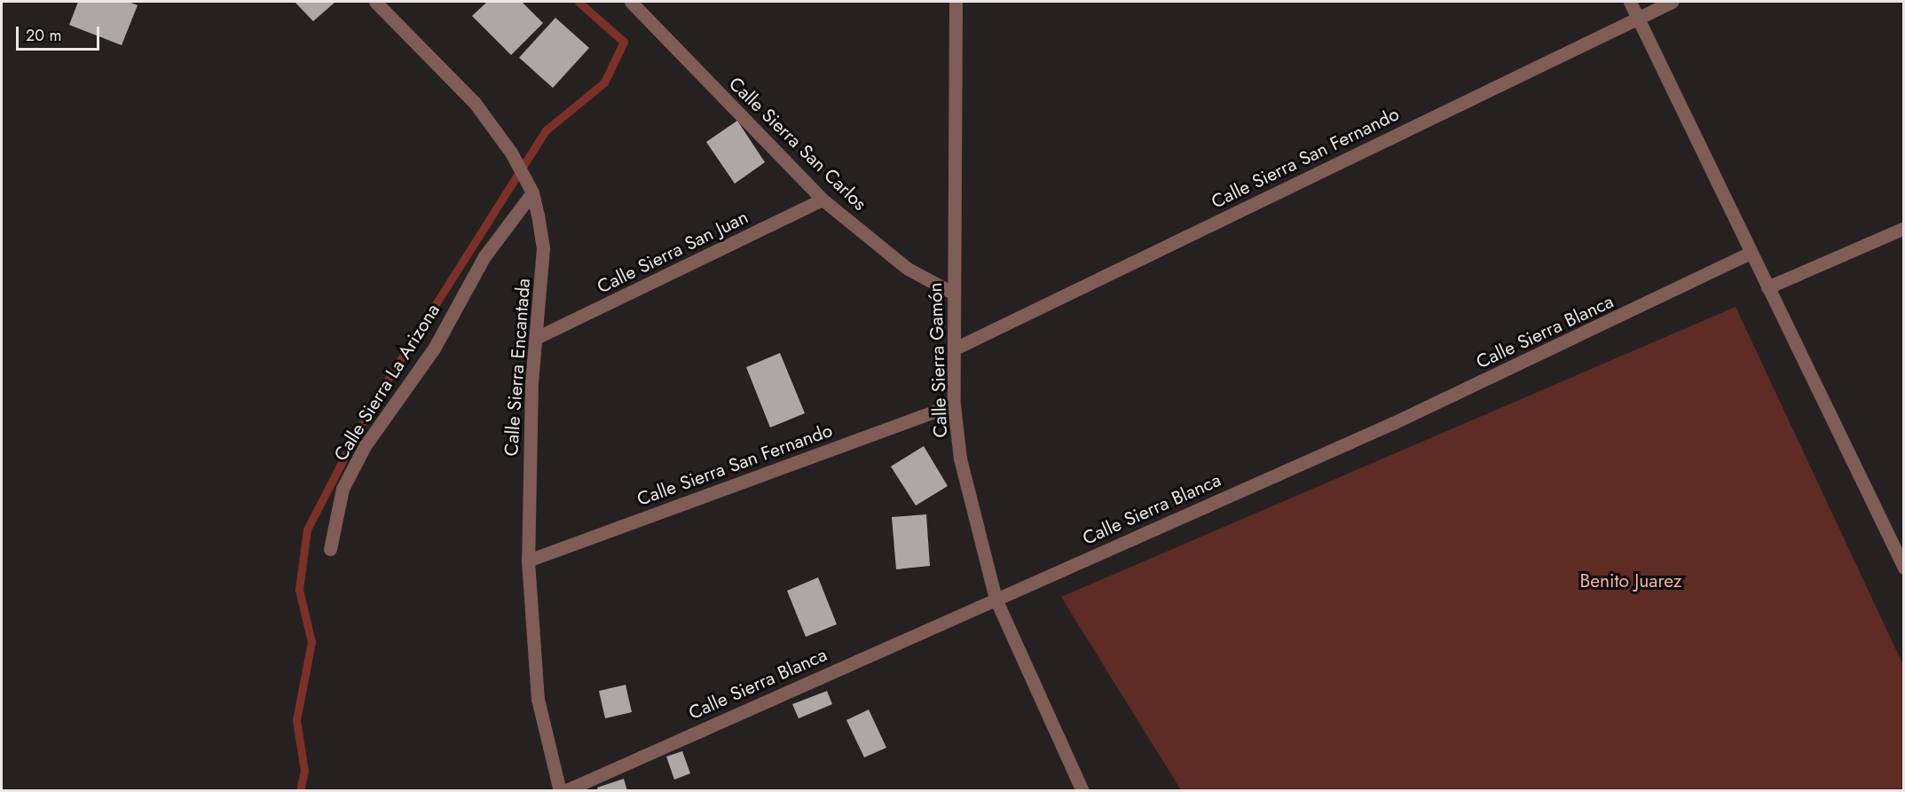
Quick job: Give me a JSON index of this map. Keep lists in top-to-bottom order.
{
  "streets": {
    "street": [
      "Calle Sierra San Carlos",
      "Calle Sierra San Fernando",
      "Calle Sierra San Juan",
      "Calle Sierra Blanca",
      "Calle Sierra Gamón",
      "Calle Sierra Encantada",
      "Calle Sierra La Arizona"
    ]
  },
  "crossings": [
    ["Calle Sierra San Carlos", "Calle Sierra San Juan"],
    ["Calle Sierra San Carlos", "Calle Sierra Gamón"],
    ["Calle Sierra San Fernando", "Calle Sierra Gamón"],
    ["Calle Sierra San Fernando", "Calle Sierra Encantada"],
    ["Calle Sierra San Juan", "Calle Sierra Encantada"],
    ["Calle Sierra Blanca", "Calle Sierra Gamón"],
    ["Calle Sierra Encantada", "Calle Sierra La Arizona"]
  ],
  "parks": ["Benito Juarez"],
  "scale_bar": "20 m"
}
